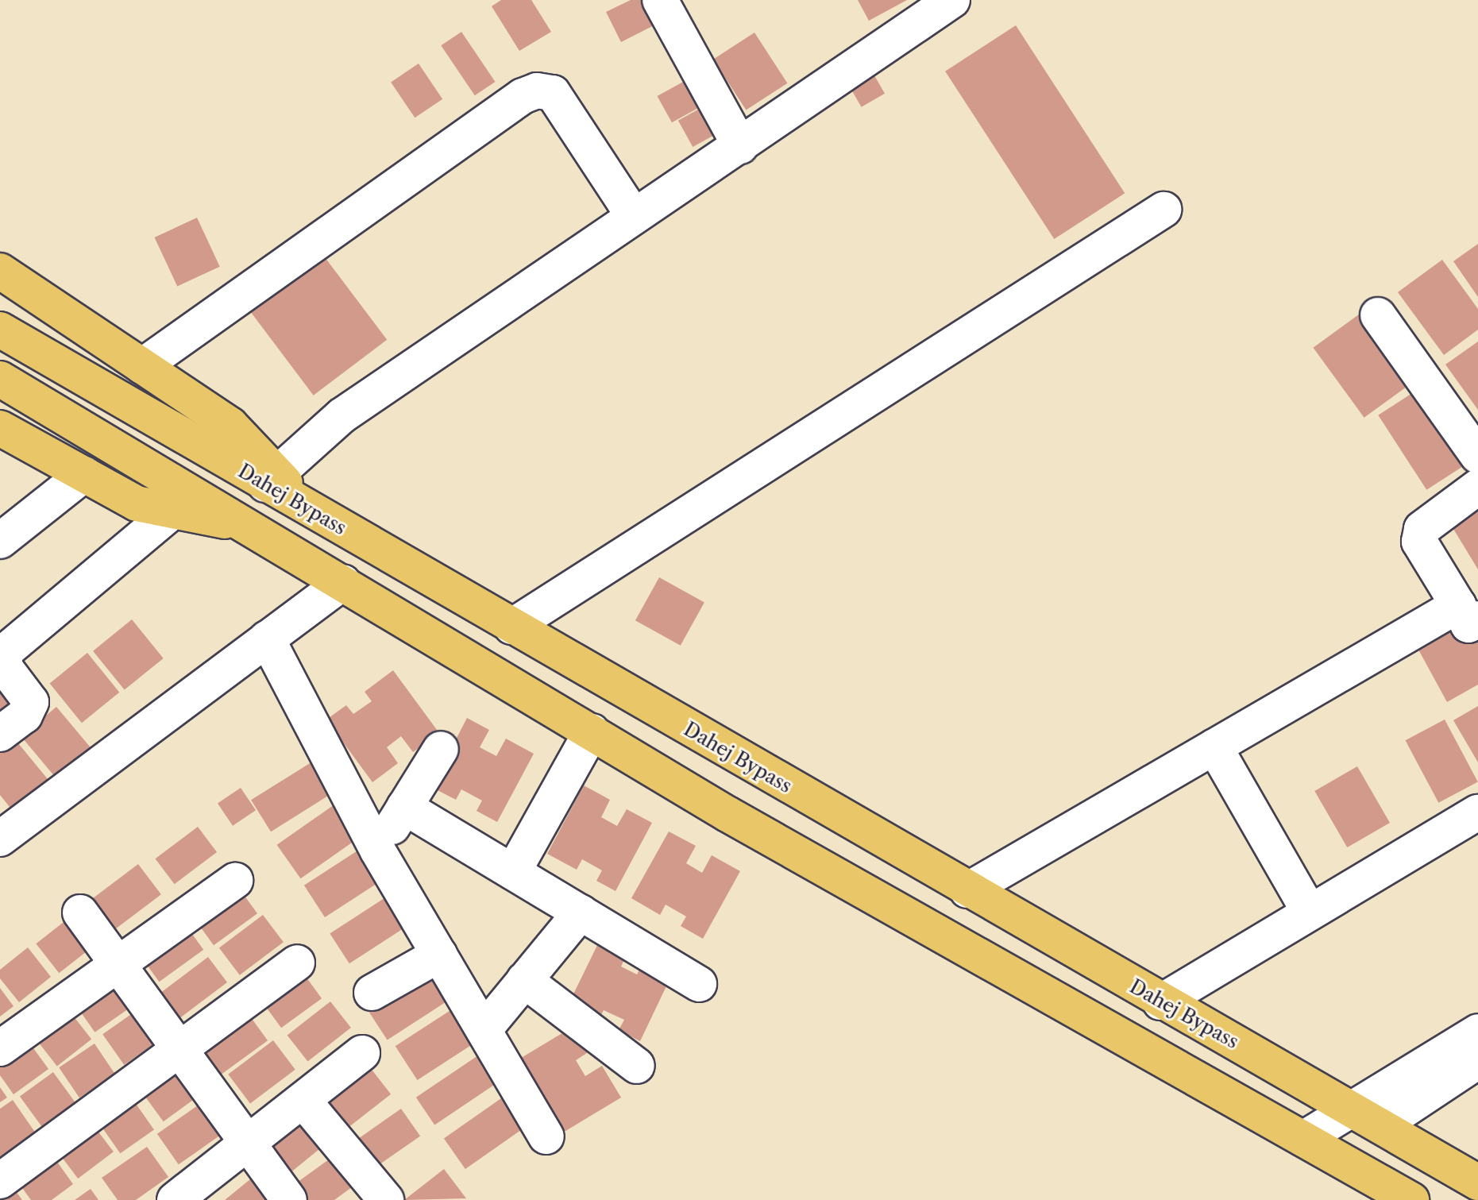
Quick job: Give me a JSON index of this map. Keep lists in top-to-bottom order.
{
  "streets": {
    "highway": ["Dahej Bypass"]
  }
}
